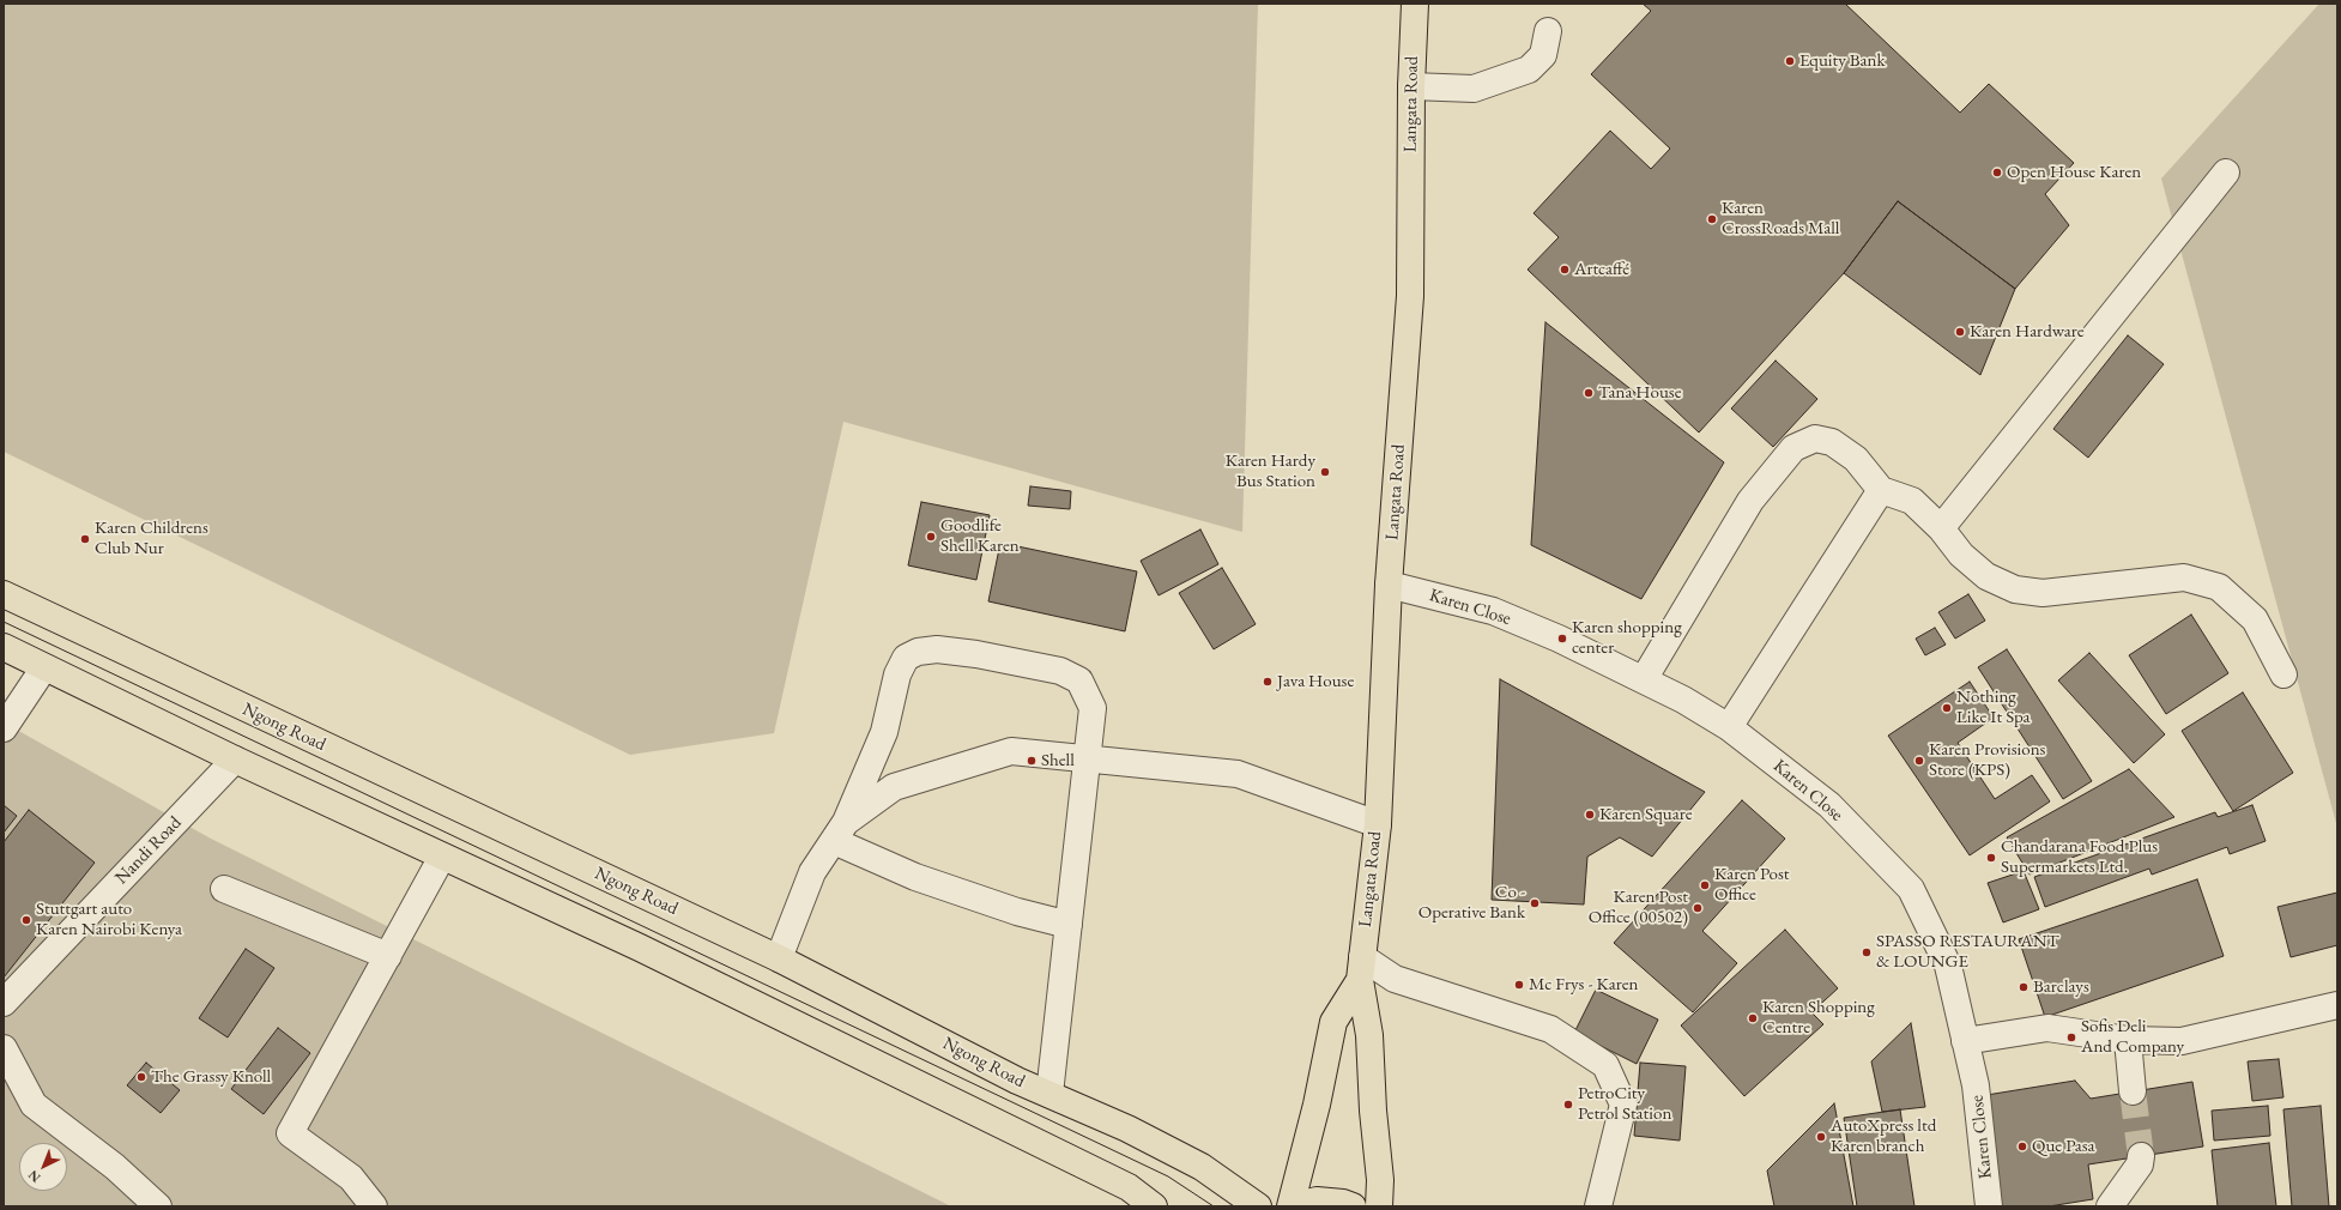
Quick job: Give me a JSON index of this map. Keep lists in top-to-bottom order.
{
  "streets": {
    "main road": ["Langata Road", "Ngong Road"],
    "street": ["Karen Close", "Nandi Road"]
  },
  "crossings": [
    ["Langata Road", "Karen Close"]
  ],
  "places": [
    "Equity Bank",
    "Open House Karen",
    "Karen CrossRoads Mall",
    "Artcaffé",
    "Karen Hardware",
    "Tana House",
    "Karen Hardy Bus Station",
    "Goodlife Shell Karen",
    "Karen Childrens Club Nur",
    "Karen shopping center",
    "Java House",
    "Nothing Like It Spa",
    "Shell",
    "Karen Provisions Store (KPS)",
    "Karen Square",
    "Chandarana Food Plus Supermarkets Ltd.",
    "Karen Post Office",
    "Co - Operative Bank",
    "Karen Post Office (00502)",
    "Stuttgart auto Karen Nairobi Kenya",
    "SPASSO RESTAURANT & LOUNGE",
    "Mc Frys - Karen",
    "Barclays",
    "Karen Shopping Centre",
    "Sofis Deli And Company",
    "The Grassy Knoll",
    "PetroCity Petrol Station",
    "AutoXpress ltd Karen branch",
    "Que Pasa"
  ],
  "north": "bottom left"
}
